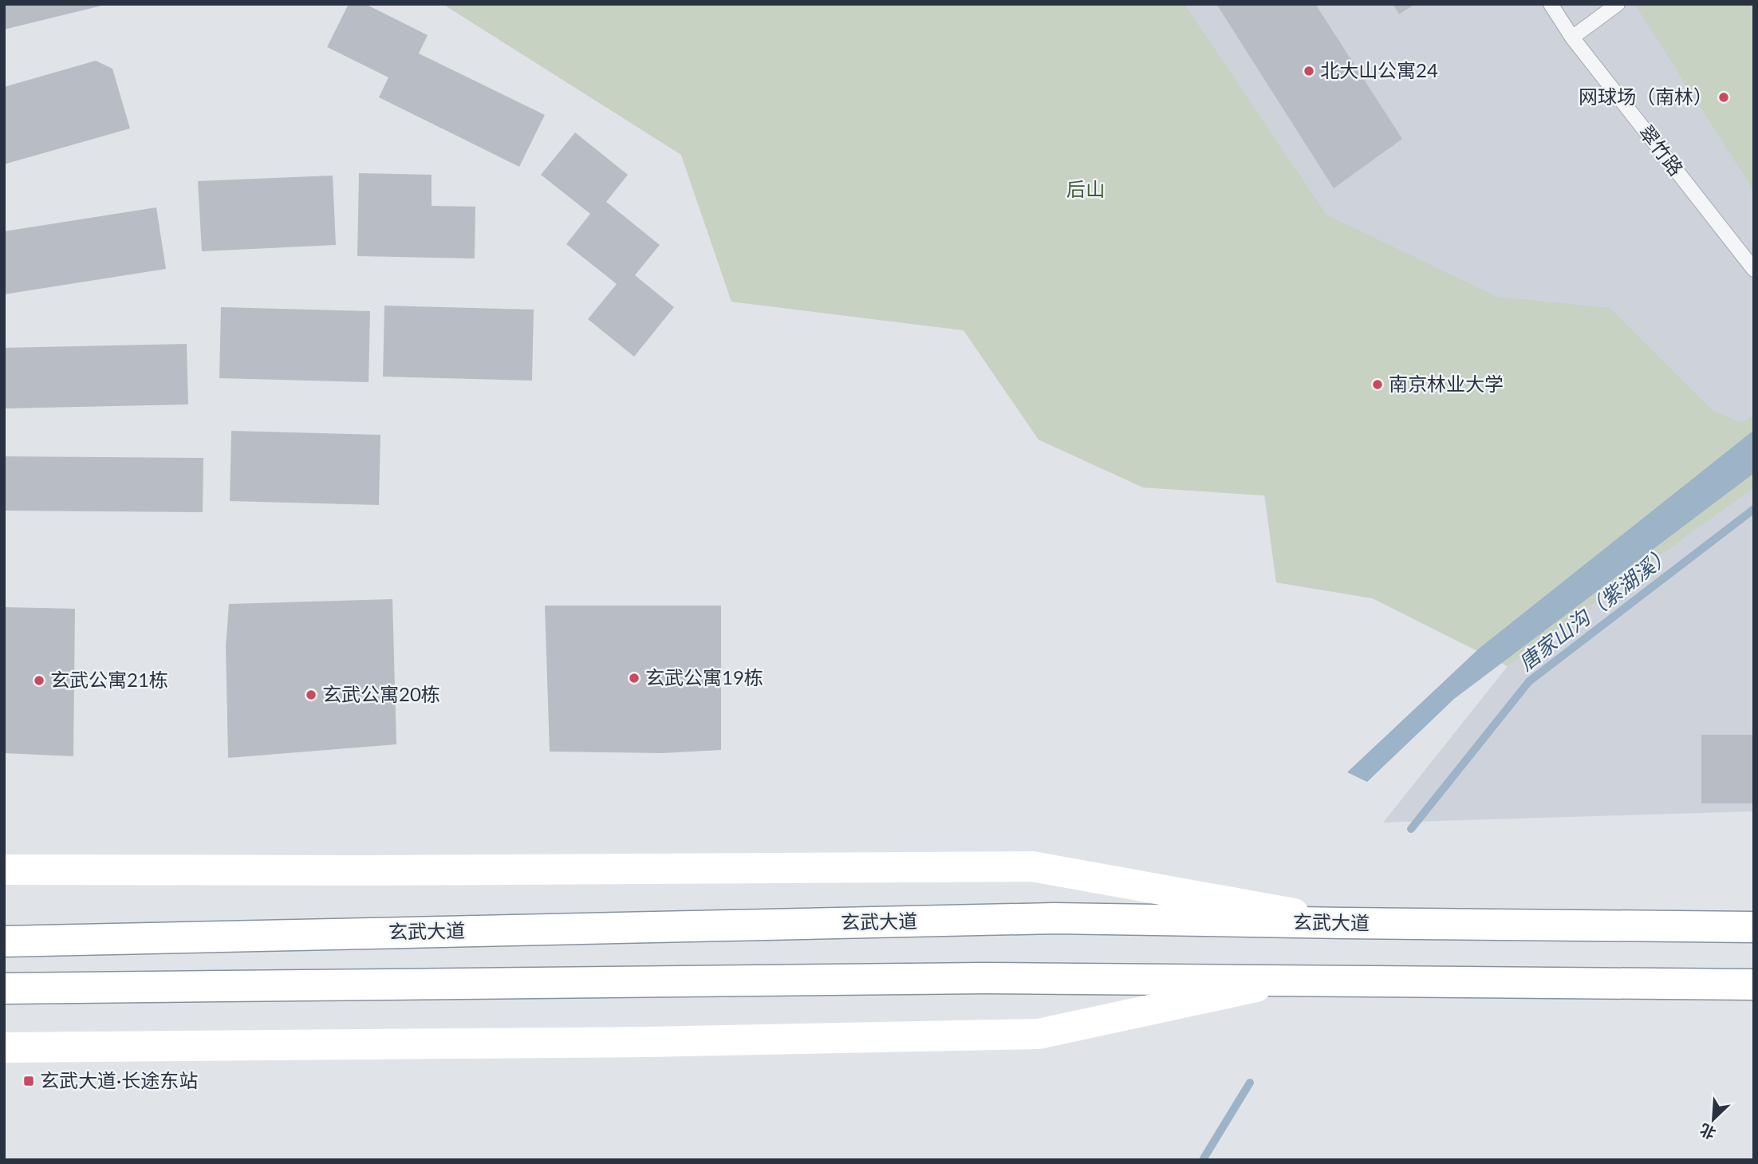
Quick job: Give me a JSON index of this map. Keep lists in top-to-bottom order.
{
  "streets": {
    "main road": ["玄武大道"],
    "lane": ["翠竹路"]
  },
  "water": ["唐家山沟（紫湖溪）"],
  "parks": ["后山"],
  "places": {
    "other": [
      "北大山公寓24",
      "网球场（南林）",
      "南京林业大学",
      "玄武公寓19栋",
      "玄武公寓21栋",
      "玄武公寓20栋"
    ],
    "transit": ["玄武大道·长途东站"]
  },
  "north": "bottom left"
}
